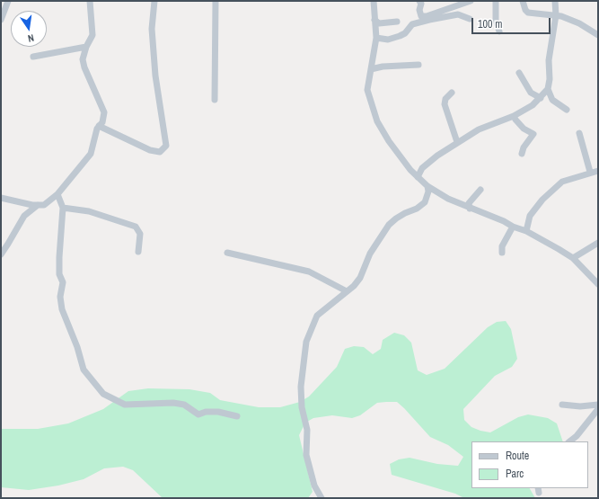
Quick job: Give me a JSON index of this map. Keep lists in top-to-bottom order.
{
  "legend": ["Route", "Parc"],
  "scale_bar": "100 m",
  "north": "bottom"
}
